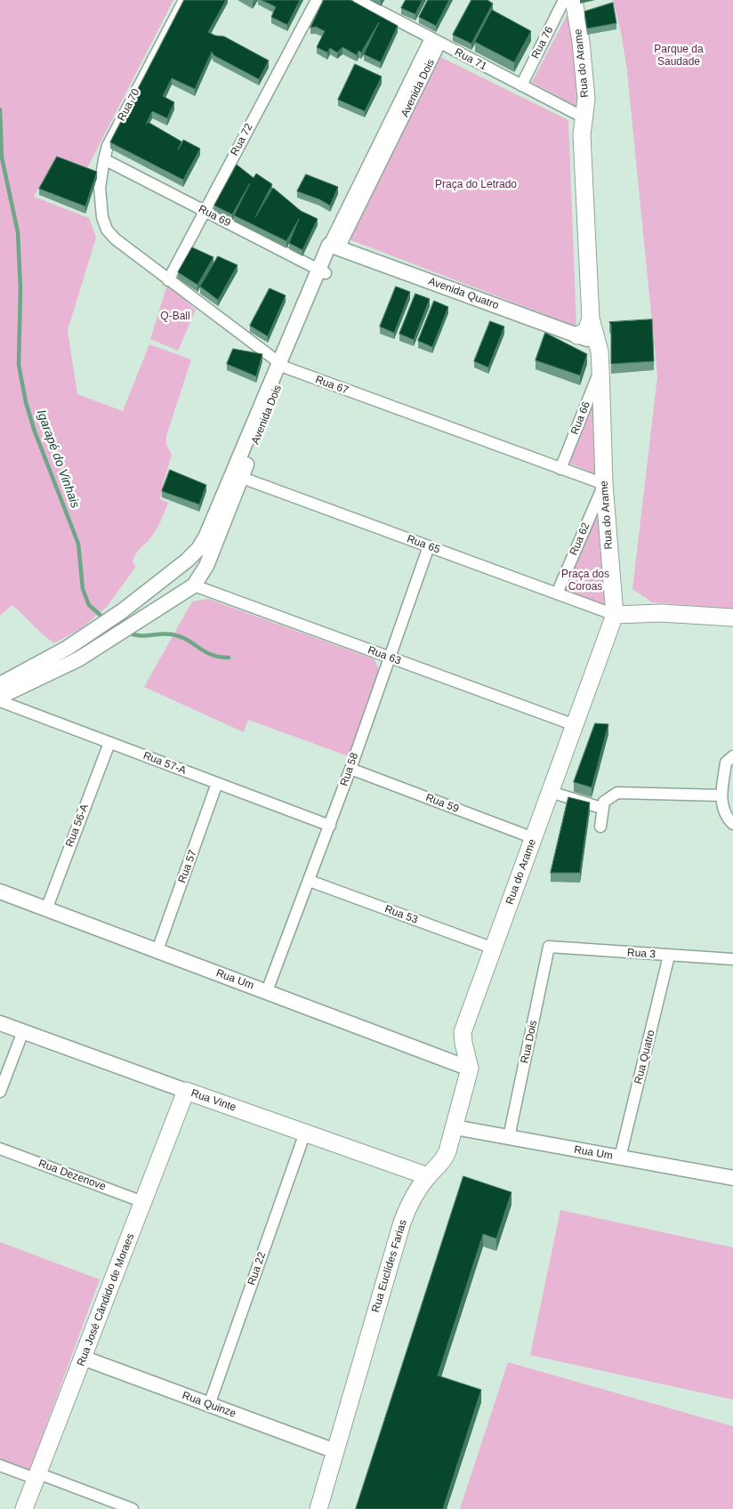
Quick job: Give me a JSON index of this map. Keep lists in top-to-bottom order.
{
  "streets": {
    "main road": [
      "Rua do Arame",
      "Rua Vinte",
      "Rua Euclídes Farias",
      "Rua José Cândido de Moraes"
    ],
    "street": [
      "Rua 76",
      "Rua 71",
      "Avenida Dois",
      "Rua 70",
      "Rua 72",
      "Rua 69",
      "Avenida Quatro",
      "Rua 67",
      "Rua 66",
      "Rua 62",
      "Rua 65",
      "Rua 63",
      "Rua 57-A",
      "Rua 58",
      "Rua 59",
      "Rua 56-A",
      "Rua 57",
      "Rua 53",
      "Rua 3",
      "Rua Um",
      "Rua Dois",
      "Rua Quatro",
      "Rua Dezenove",
      "Rua 22",
      "Rua Quinze"
    ]
  },
  "crossings": [
    ["Rua 76", "Rua 71"],
    ["Rua 71", "Rua do Arame"],
    ["Rua 71", "Avenida Dois"],
    ["Rua do Arame", "Avenida Quatro"],
    ["Rua do Arame", "Rua 67"],
    ["Rua do Arame", "Rua 66"],
    ["Rua do Arame", "Rua 62"],
    ["Rua do Arame", "Rua 65"],
    ["Rua do Arame", "Rua 63"],
    ["Rua do Arame", "Rua 59"],
    ["Rua do Arame", "Rua 53"],
    ["Rua do Arame", "Rua Euclídes Farias"],
    ["Avenida Dois", "Rua 69"],
    ["Avenida Dois", "Avenida Quatro"],
    ["Avenida Dois", "Rua 67"],
    ["Avenida Dois", "Rua 65"],
    ["Avenida Dois", "Rua 63"],
    ["Rua 70", "Rua 69"],
    ["Rua 70", "Rua 67"],
    ["Rua 72", "Rua 69"],
    ["Rua 72", "Rua 67"],
    ["Rua 67", "Rua 66"],
    ["Rua 67", "Rua 62"],
    ["Rua 62", "Rua 65"],
    ["Rua 65", "Rua 58"],
    ["Rua 63", "Rua 58"],
    ["Rua 57-A", "Rua 58"],
    ["Rua 57-A", "Rua 56-A"],
    ["Rua 57-A", "Rua 57"],
    ["Rua 58", "Rua 59"],
    ["Rua 58", "Rua 53"],
    ["Rua 58", "Rua Um"],
    ["Rua 56-A", "Rua Um"],
    ["Rua 57", "Rua Um"],
    ["Rua 3", "Rua Dois"],
    ["Rua 3", "Rua Quatro"],
    ["Rua Um", "Rua Dois"],
    ["Rua Um", "Rua Quatro"],
    ["Rua Um", "Rua Euclídes Farias"],
    ["Rua Vinte", "Rua Euclídes Farias"],
    ["Rua Vinte", "Rua 22"],
    ["Rua Vinte", "Rua José Cândido de Moraes"],
    ["Rua Dezenove", "Rua José Cândido de Moraes"],
    ["Rua Euclídes Farias", "Rua Quinze"],
    ["Rua 22", "Rua Quinze"],
    ["Rua José Cândido de Moraes", "Rua Quinze"]
  ],
  "water": ["Igarapé do Vinhais"],
  "parks": [
    "Parque da Saudade",
    "Praça do Letrado",
    "Q-Ball",
    "Praça dos Coroas"
  ]
}
